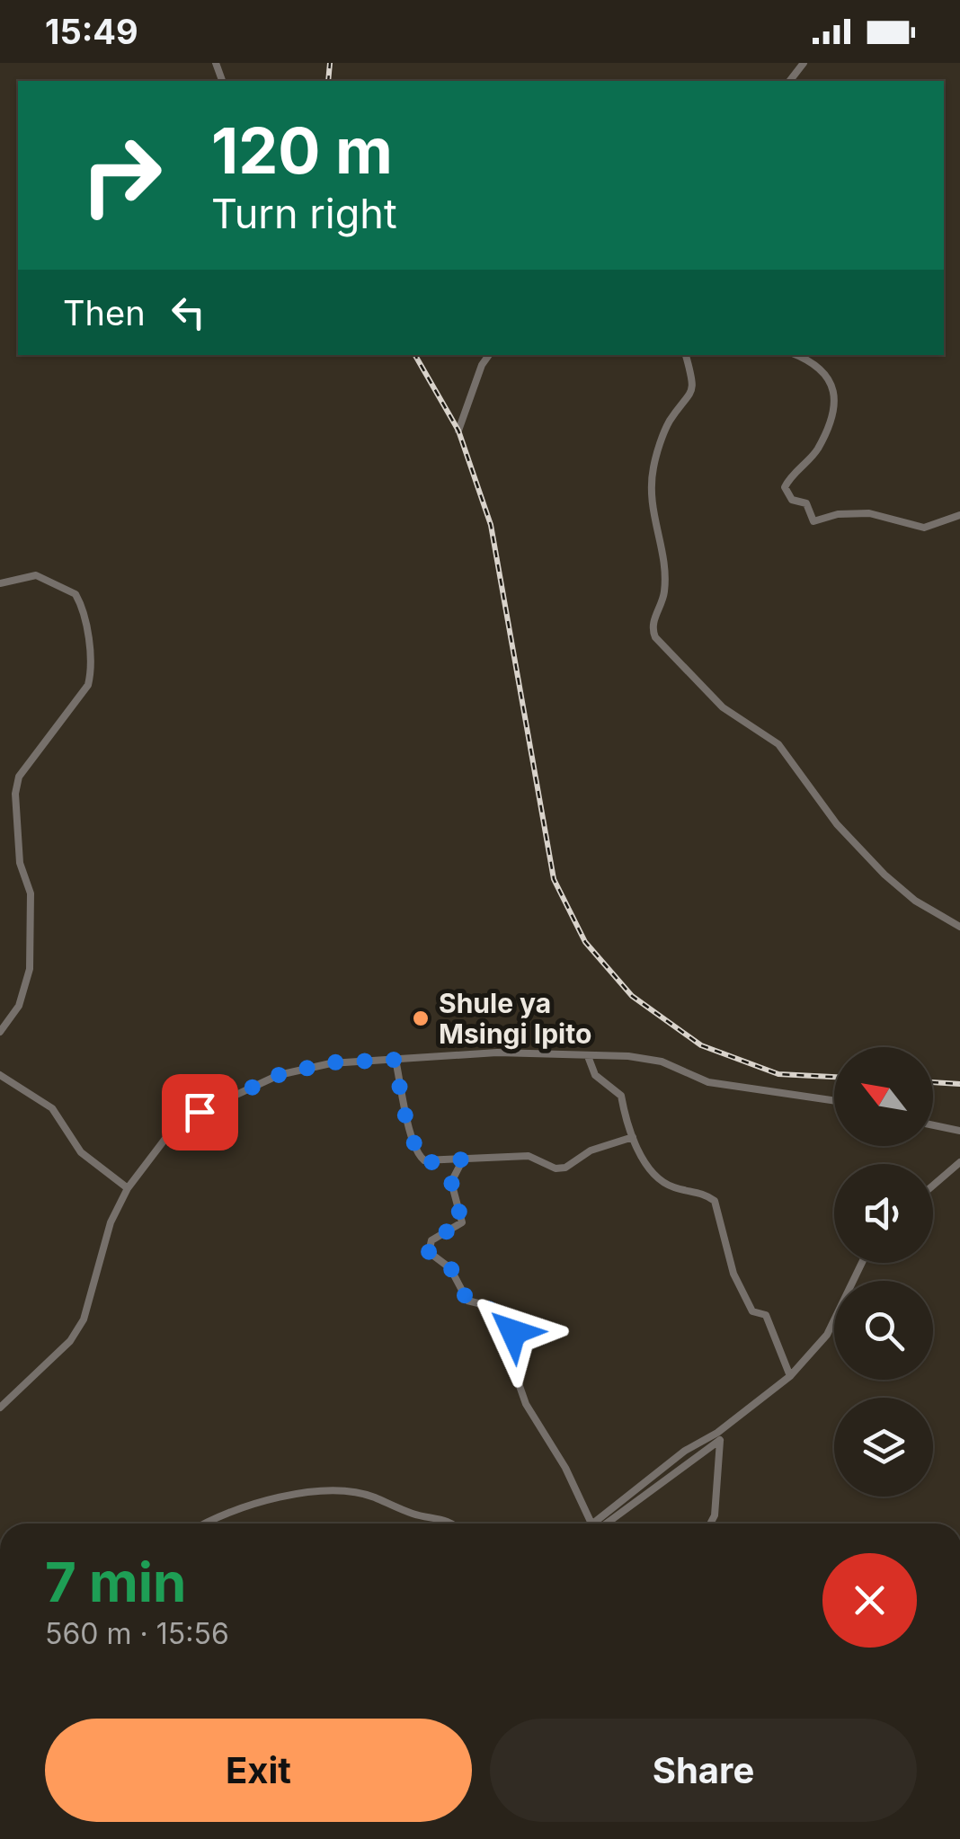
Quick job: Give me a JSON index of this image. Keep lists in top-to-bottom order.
{
  "places": ["Shule ya Msingi Ipito"],
  "north": "top left",
  "page": {
    "status": "15:49",
    "turn": ["120 m", "Turn right"],
    "then": "Then",
    "heading": ["7 min", "560 m · 15:56"],
    "buttons": ["Exit", "Share"]
  }
}
